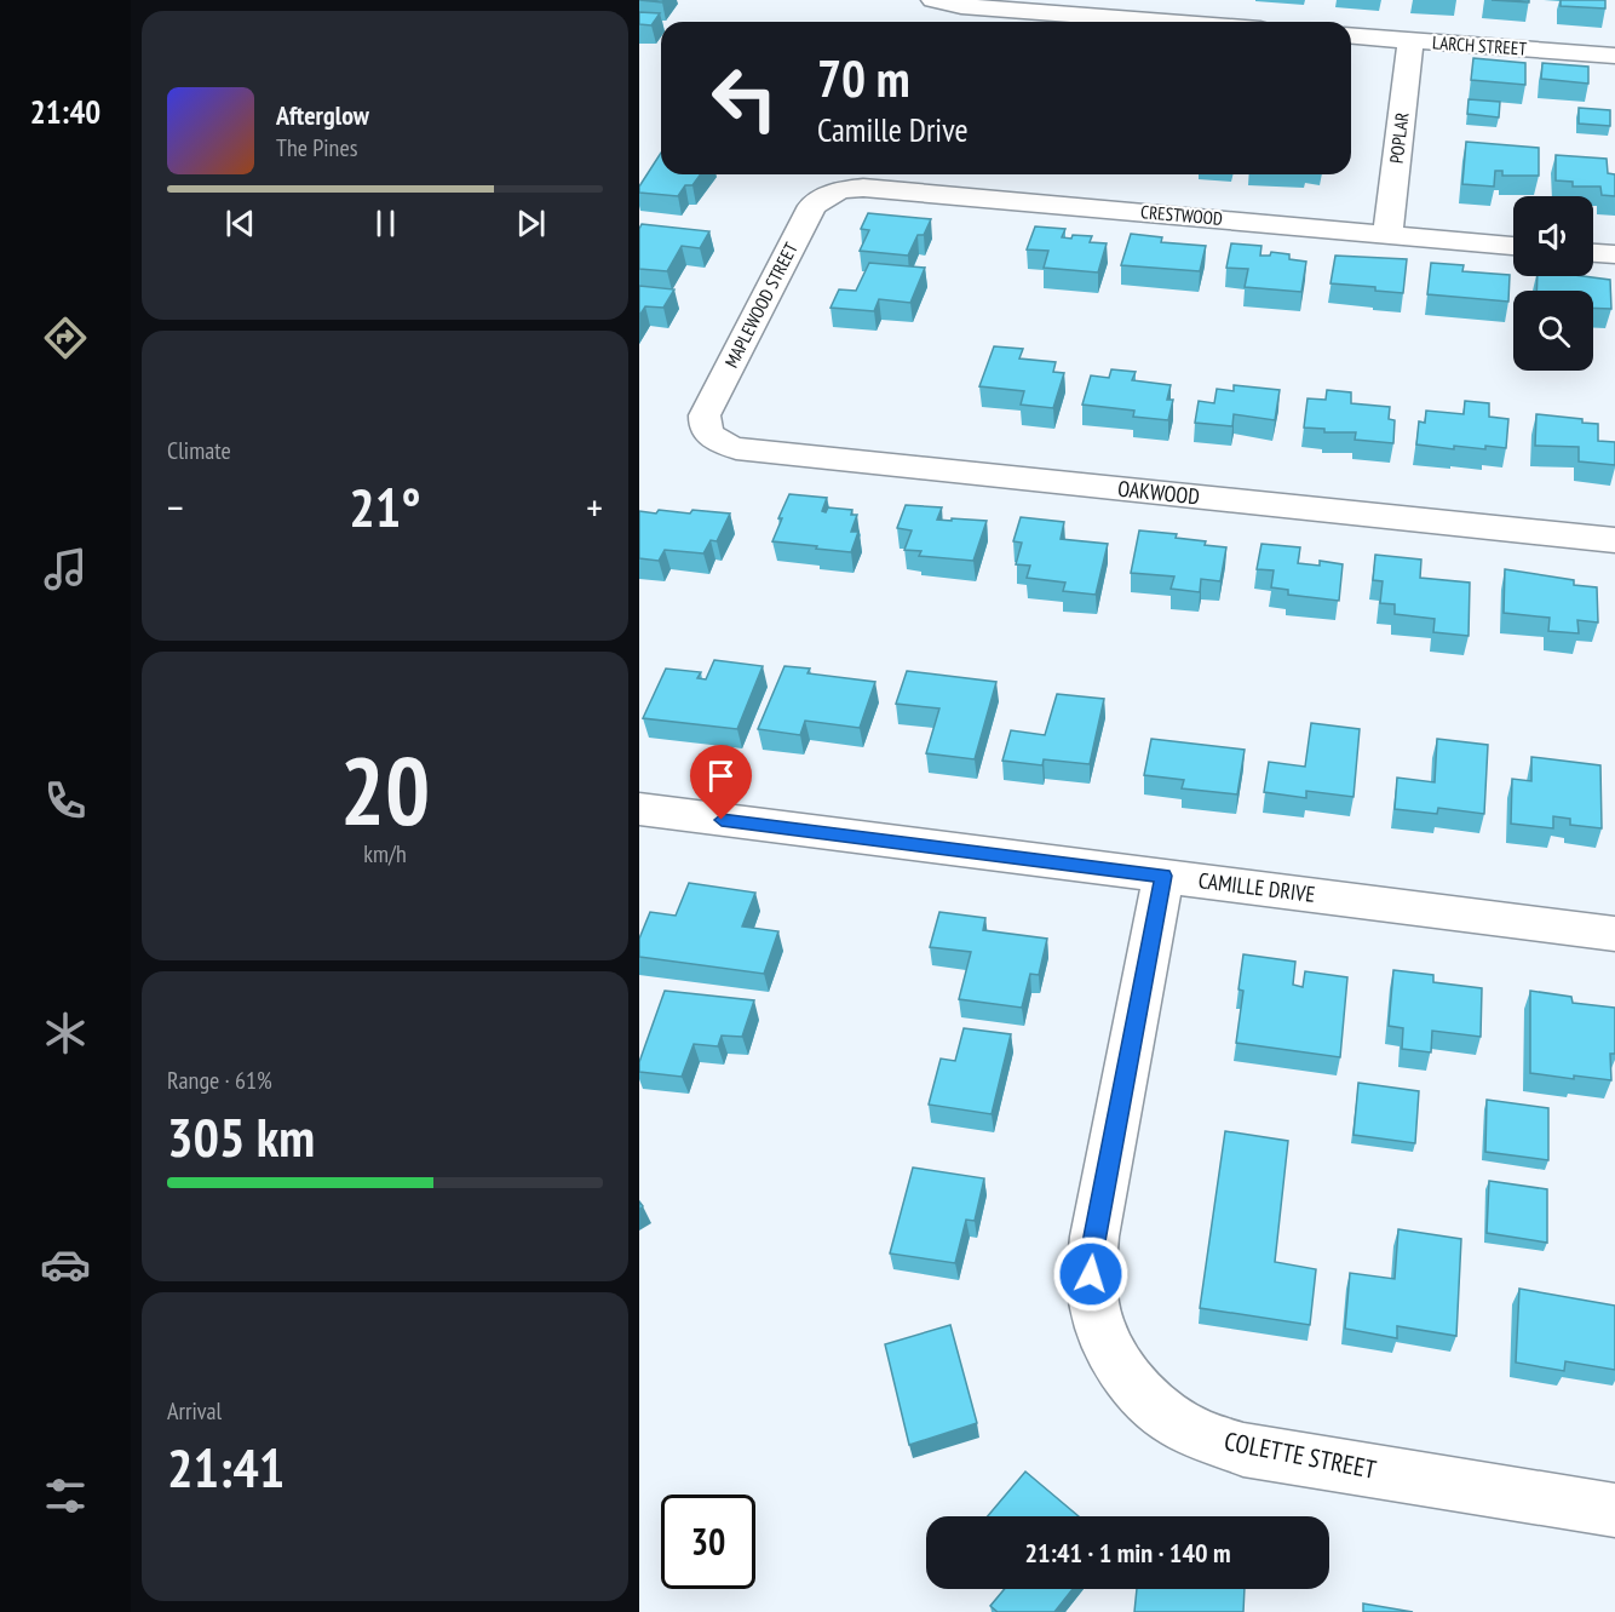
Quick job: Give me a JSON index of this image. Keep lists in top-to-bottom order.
{
  "streets": {
    "street": [
      "LARCH STREET",
      "POPLAR",
      "CRESTWOOD",
      "MAPLEWOOD STREET",
      "OAKWOOD",
      "CAMILLE DRIVE",
      "COLETTE STREET"
    ]
  },
  "crossings": [
    ["LARCH STREET", "POPLAR"],
    ["POPLAR", "CRESTWOOD"],
    ["CRESTWOOD", "MAPLEWOOD STREET"],
    ["MAPLEWOOD STREET", "OAKWOOD"],
    ["CAMILLE DRIVE", "COLETTE STREET"]
  ],
  "page": {
    "tabs": "21:40",
    "turn": ["70 m", "Camille Drive"],
    "song": ["Afterglow", "The Pines"],
    "tile": [
      "Climate",
      ["20", "km/h"],
      ["Range · 61%", "305 km"],
      ["Arrival", "21:41"]
    ],
    "heat": ["−", "21°", "+"],
    "limit": "30",
    "trip": "21:41 · 1 min · 140 m"
  }
}
